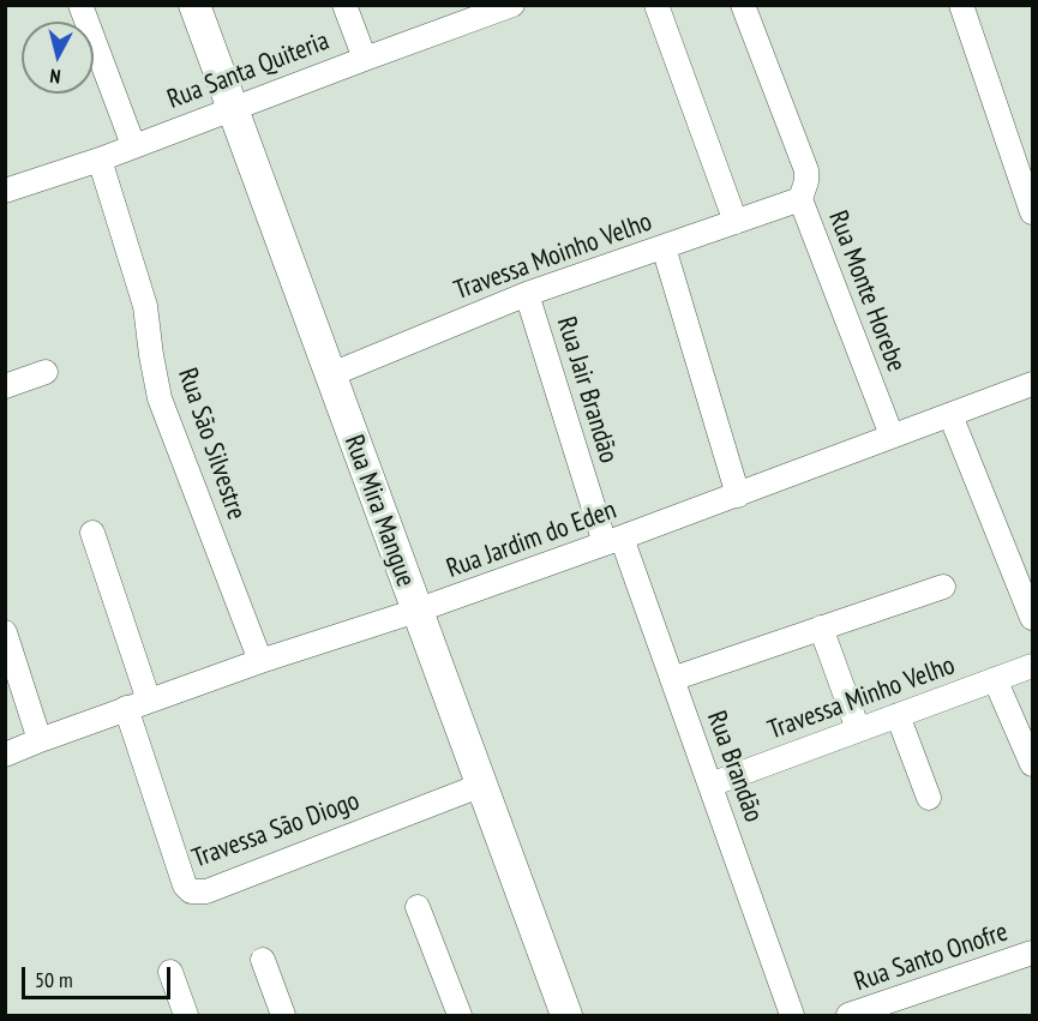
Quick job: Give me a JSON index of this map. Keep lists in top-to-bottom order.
{
  "streets": {
    "main road": ["Rua Mira Mangue"],
    "street": [
      "Rua Santa Quiteria",
      "Travessa Moinho Velho",
      "Rua Monte Horebe",
      "Rua Jair Brandão",
      "Rua São Silvestre",
      "Rua Jardim do Eden",
      "Travessa Minho Velho",
      "Rua Brandão",
      "Travessa São Diogo",
      "Rua Santo Onofre"
    ]
  },
  "crossings": [
    ["Rua Santa Quiteria", "Rua São Silvestre"],
    ["Rua Santa Quiteria", "Rua Mira Mangue"],
    ["Travessa Moinho Velho", "Rua Monte Horebe"],
    ["Travessa Moinho Velho", "Rua Jair Brandão"],
    ["Travessa Moinho Velho", "Rua Mira Mangue"],
    ["Rua Monte Horebe", "Rua Jardim do Eden"],
    ["Rua Jair Brandão", "Rua Jardim do Eden"],
    ["Rua Jair Brandão", "Rua Brandão"],
    ["Rua São Silvestre", "Rua Jardim do Eden"],
    ["Rua Mira Mangue", "Rua Jardim do Eden"],
    ["Rua Mira Mangue", "Travessa São Diogo"],
    ["Rua Jardim do Eden", "Rua Brandão"],
    ["Rua Jardim do Eden", "Travessa São Diogo"],
    ["Travessa Minho Velho", "Rua Brandão"]
  ],
  "scale_bar": "50 m",
  "north": "bottom"
}
